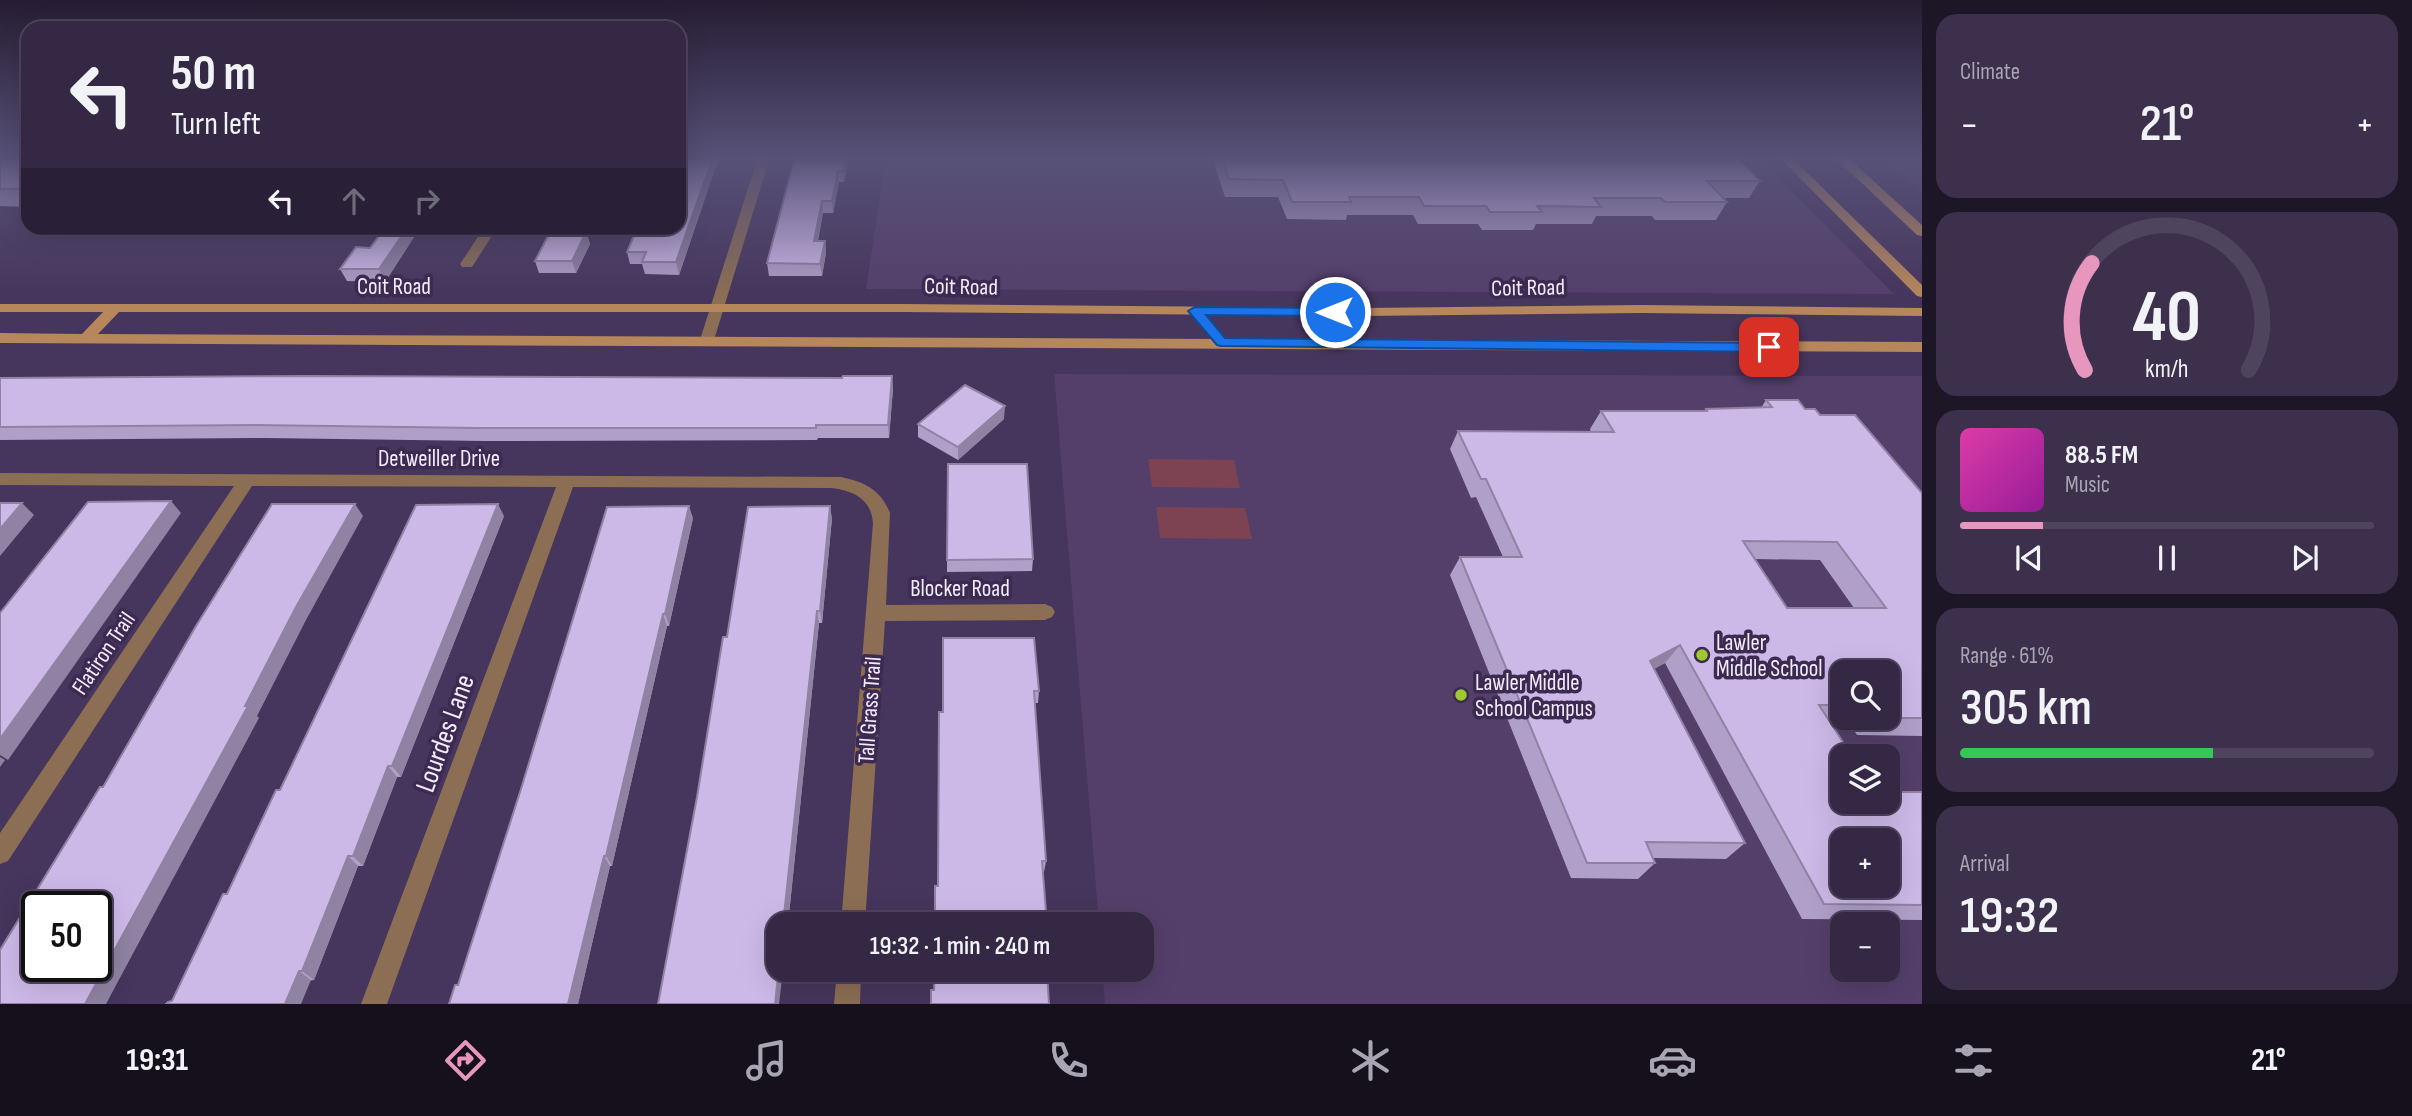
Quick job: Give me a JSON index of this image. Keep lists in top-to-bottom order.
{
  "streets": {
    "main road": ["Coit Road"],
    "street": [
      "Detweiller Drive",
      "Blocker Road",
      "Flatiron Trail",
      "Tall Grass Trail",
      "Lourdes Lane"
    ]
  },
  "crossings": [
    ["Detweiller Drive", "Flatiron Trail"],
    ["Detweiller Drive", "Tall Grass Trail"],
    ["Detweiller Drive", "Lourdes Lane"],
    ["Blocker Road", "Tall Grass Trail"]
  ],
  "places": ["Lawler Middle School", "Lawler Middle School Campus"],
  "page": {
    "tile": [
      "Climate",
      ["Range · 61%", "305 km"],
      ["Arrival", "19:32"]
    ],
    "turn": ["50 m", "Turn left"],
    "heat": ["−", "21°", "+"],
    "song": ["88.5 FM", "Music"],
    "map_buttons": ["+", "−"],
    "limit": "50",
    "trip": "19:32 · 1 min · 240 m",
    "tabs": ["19:31", "21°"],
    "gauge": ["40", "km/h"]
  }
}
